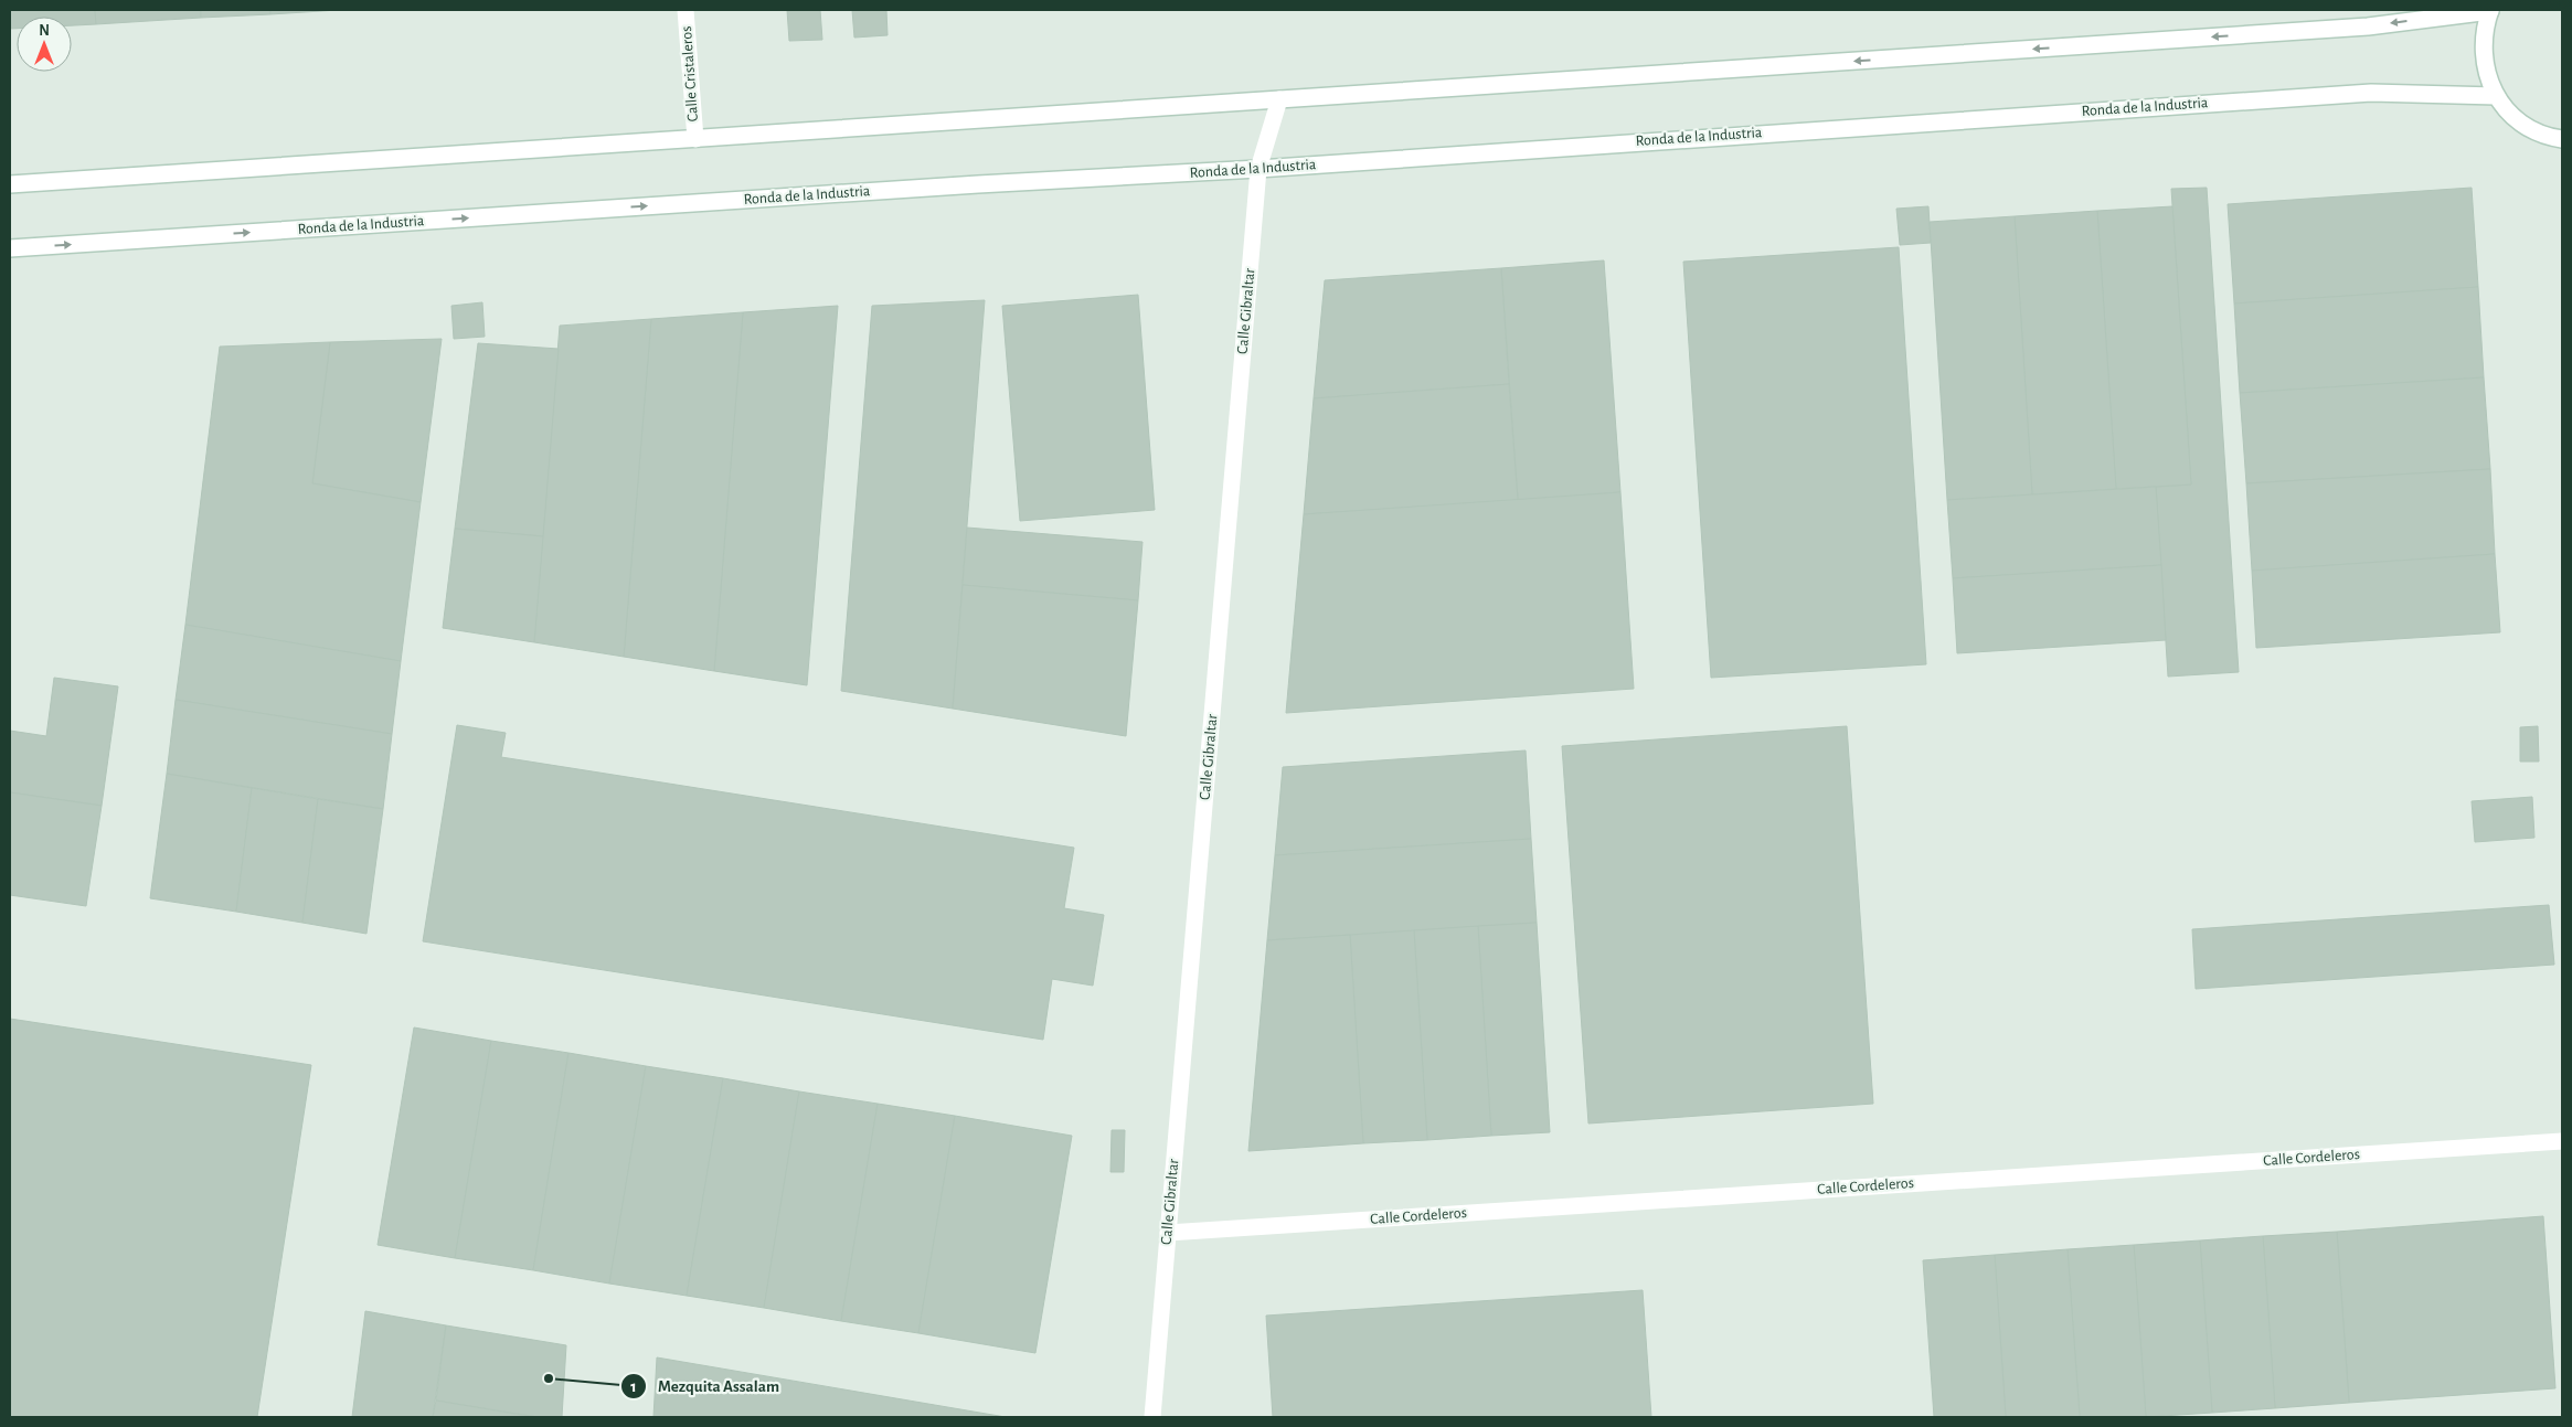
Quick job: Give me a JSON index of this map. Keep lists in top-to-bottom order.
{
  "streets": {
    "street": [
      "Calle Cristaleros",
      "Ronda de la Industria",
      "Calle Gibraltar",
      "Calle Cordeleros"
    ]
  },
  "crossings": [
    ["Ronda de la Industria", "Calle Gibraltar"],
    ["Calle Gibraltar", "Calle Cordeleros"]
  ],
  "places": ["Mezquita Assalam"],
  "north": "top"
}
